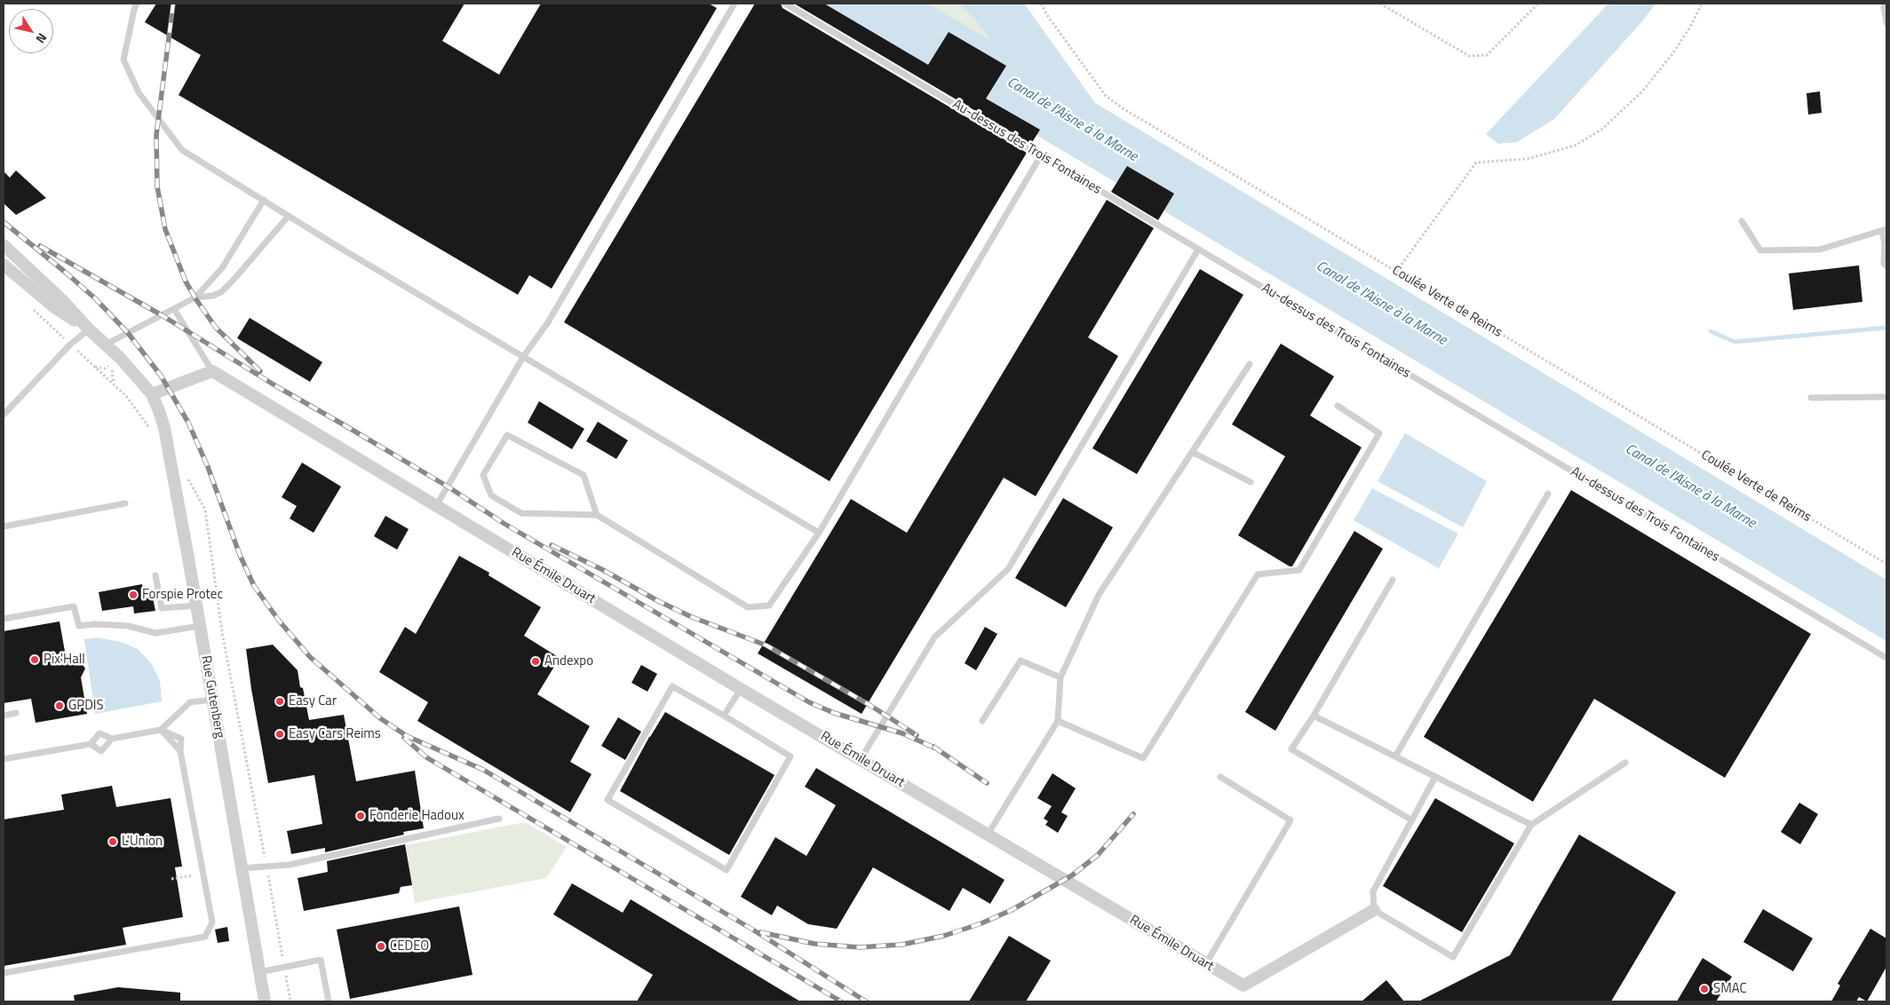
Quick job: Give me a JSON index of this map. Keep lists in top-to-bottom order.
{
  "streets": {
    "street": ["Rue Émile Druart", "Rue Gutenberg"],
    "lane": ["Au-dessus des Trois Fontaines"],
    "path": ["Coulée Verte de Reims"]
  },
  "water": ["Canal de l'Aisne à la Marne"],
  "places": [
    "Forspie Protec",
    "Pix'Hall",
    "Andexpo",
    "Easy Car",
    "GPDIS",
    "Easy Cars Reims",
    "Fonderie Hadoux",
    "L'Union",
    "CEDEO",
    "SMAC"
  ],
  "north": "bottom right"
}
